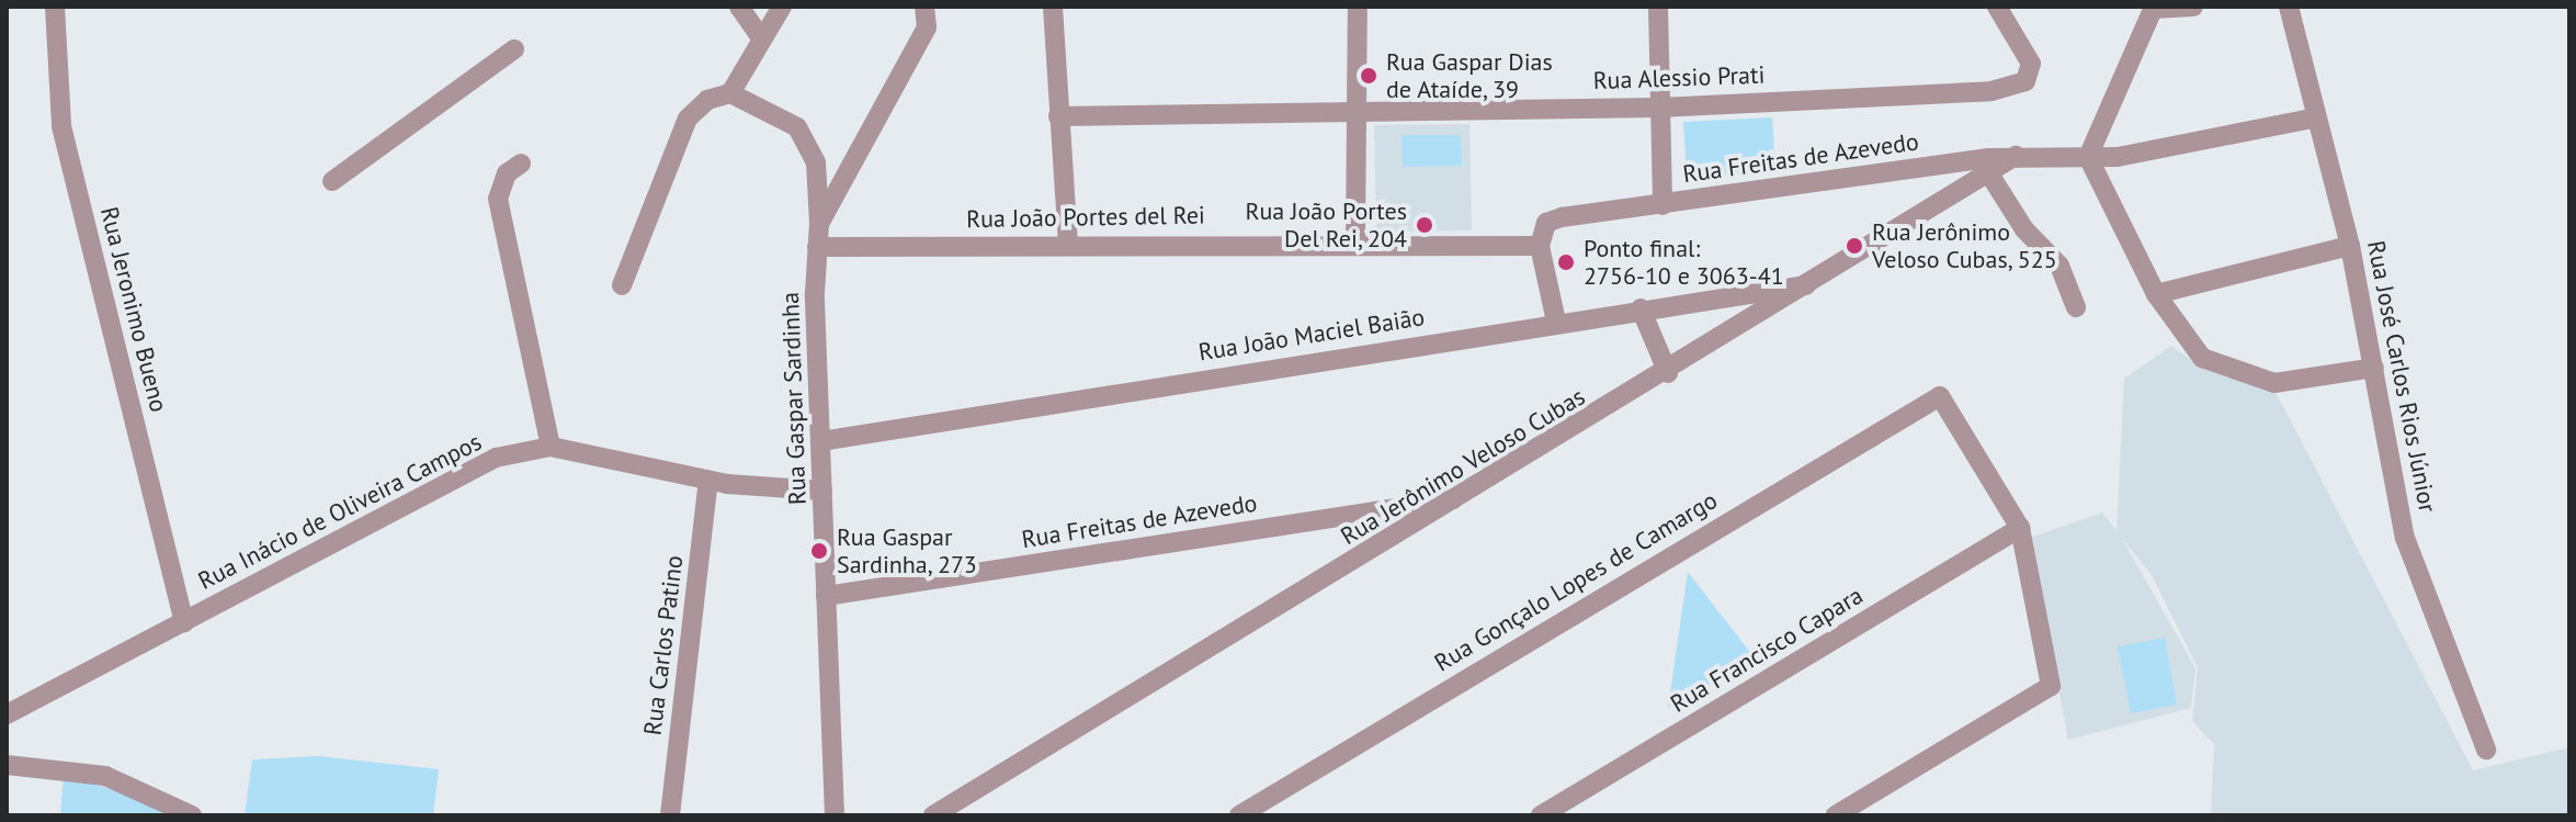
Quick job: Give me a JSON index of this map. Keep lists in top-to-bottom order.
{
  "streets": {
    "street": [
      "Rua Alessio Prati",
      "Rua Freitas de Azevedo",
      "Rua João Portes del Rei",
      "Rua Jeronimo Bueno",
      "Rua João Maciel Baião",
      "Rua José Carlos Rios Júnior",
      "Rua Gaspar Sardinha",
      "Rua Jerônimo Veloso Cubas",
      "Rua Inácio de Oliveira Campos",
      "Rua Gonçalo Lopes de Camargo",
      "Rua Carlos Patino",
      "Rua Francisco Capara"
    ]
  },
  "crossings": [
    ["Rua Freitas de Azevedo", "Rua João Portes del Rei"],
    ["Rua Freitas de Azevedo", "Rua José Carlos Rios Júnior"],
    ["Rua Freitas de Azevedo", "Rua Gaspar Sardinha"],
    ["Rua Freitas de Azevedo", "Rua Jerônimo Veloso Cubas"],
    ["Rua João Portes del Rei", "Rua Gaspar Sardinha"],
    ["Rua Jeronimo Bueno", "Rua Inácio de Oliveira Campos"],
    ["Rua João Maciel Baião", "Rua Gaspar Sardinha"],
    ["Rua João Maciel Baião", "Rua Jerônimo Veloso Cubas"],
    ["Rua Gaspar Sardinha", "Rua Inácio de Oliveira Campos"],
    ["Rua Inácio de Oliveira Campos", "Rua Carlos Patino"],
    ["Rua Gonçalo Lopes de Camargo", "Rua Francisco Capara"]
  ],
  "places": [
    "Rua Gaspar Dias de Ataíde, 39",
    "Rua João Portes Del Rei, 204",
    "Rua Jerônimo Veloso Cubas, 525",
    "Ponto final: 2756-10 e 3063-41",
    "Rua Gaspar Sardinha, 273"
  ]
}
